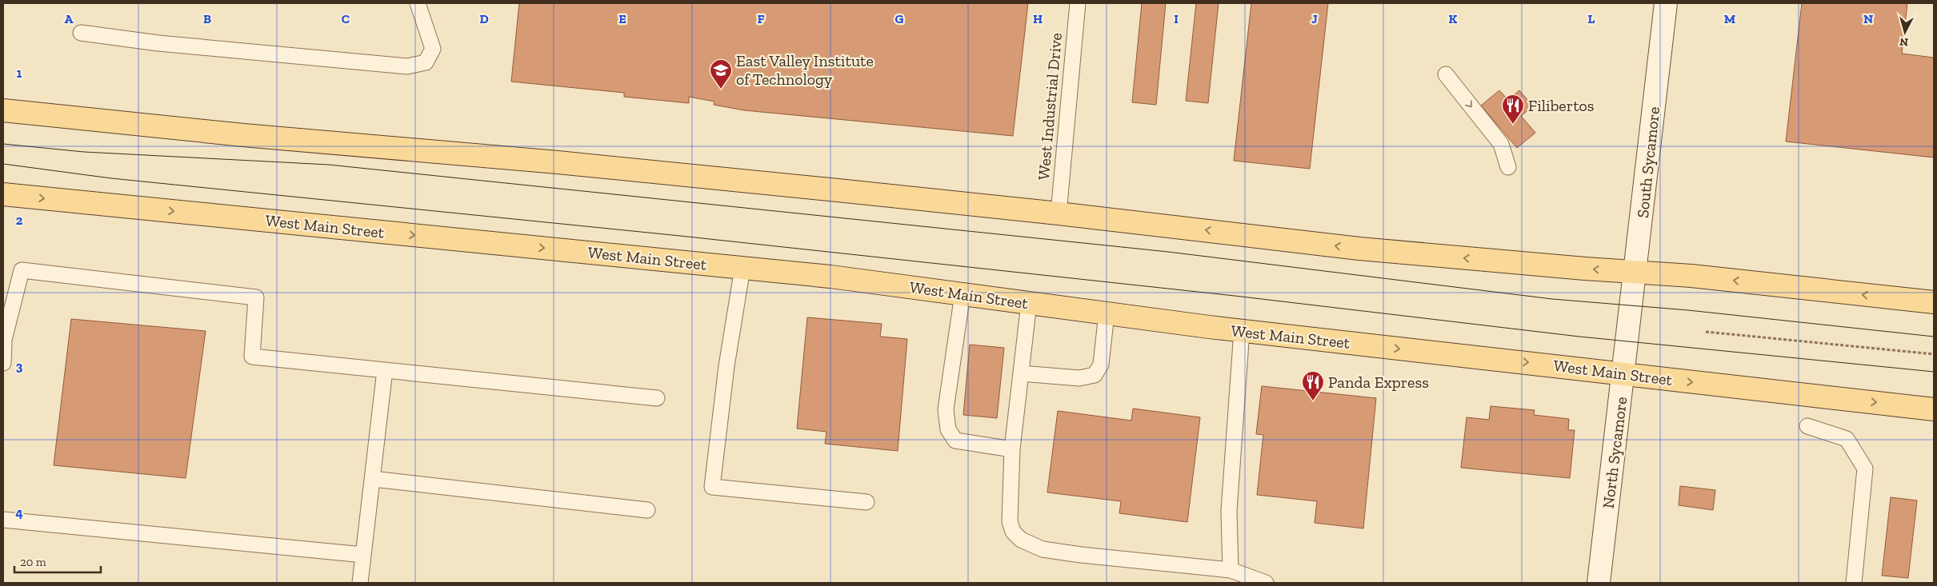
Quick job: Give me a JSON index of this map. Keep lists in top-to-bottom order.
{
  "streets": {
    "main road": ["West Main Street"],
    "street": ["South Sycamore", "North Sycamore"],
    "lane": ["West Industrial Drive"]
  },
  "crossings": [
    ["South Sycamore", "North Sycamore"],
    ["West Main Street", "North Sycamore"]
  ],
  "places": {
    "school or university": ["East Valley Institute of Technology"],
    "restaurant": ["Filibertos", "Panda Express"]
  },
  "scale_bar": "20 m",
  "north": "bottom",
  "grid": {
    "columns": [
      "A",
      "B",
      "C",
      "D",
      "E",
      "F",
      "G",
      "H",
      "I",
      "J",
      "K",
      "L",
      "M",
      "N"
    ],
    "rows": [
      "1",
      "2",
      "3",
      "4"
    ]
  }
}
